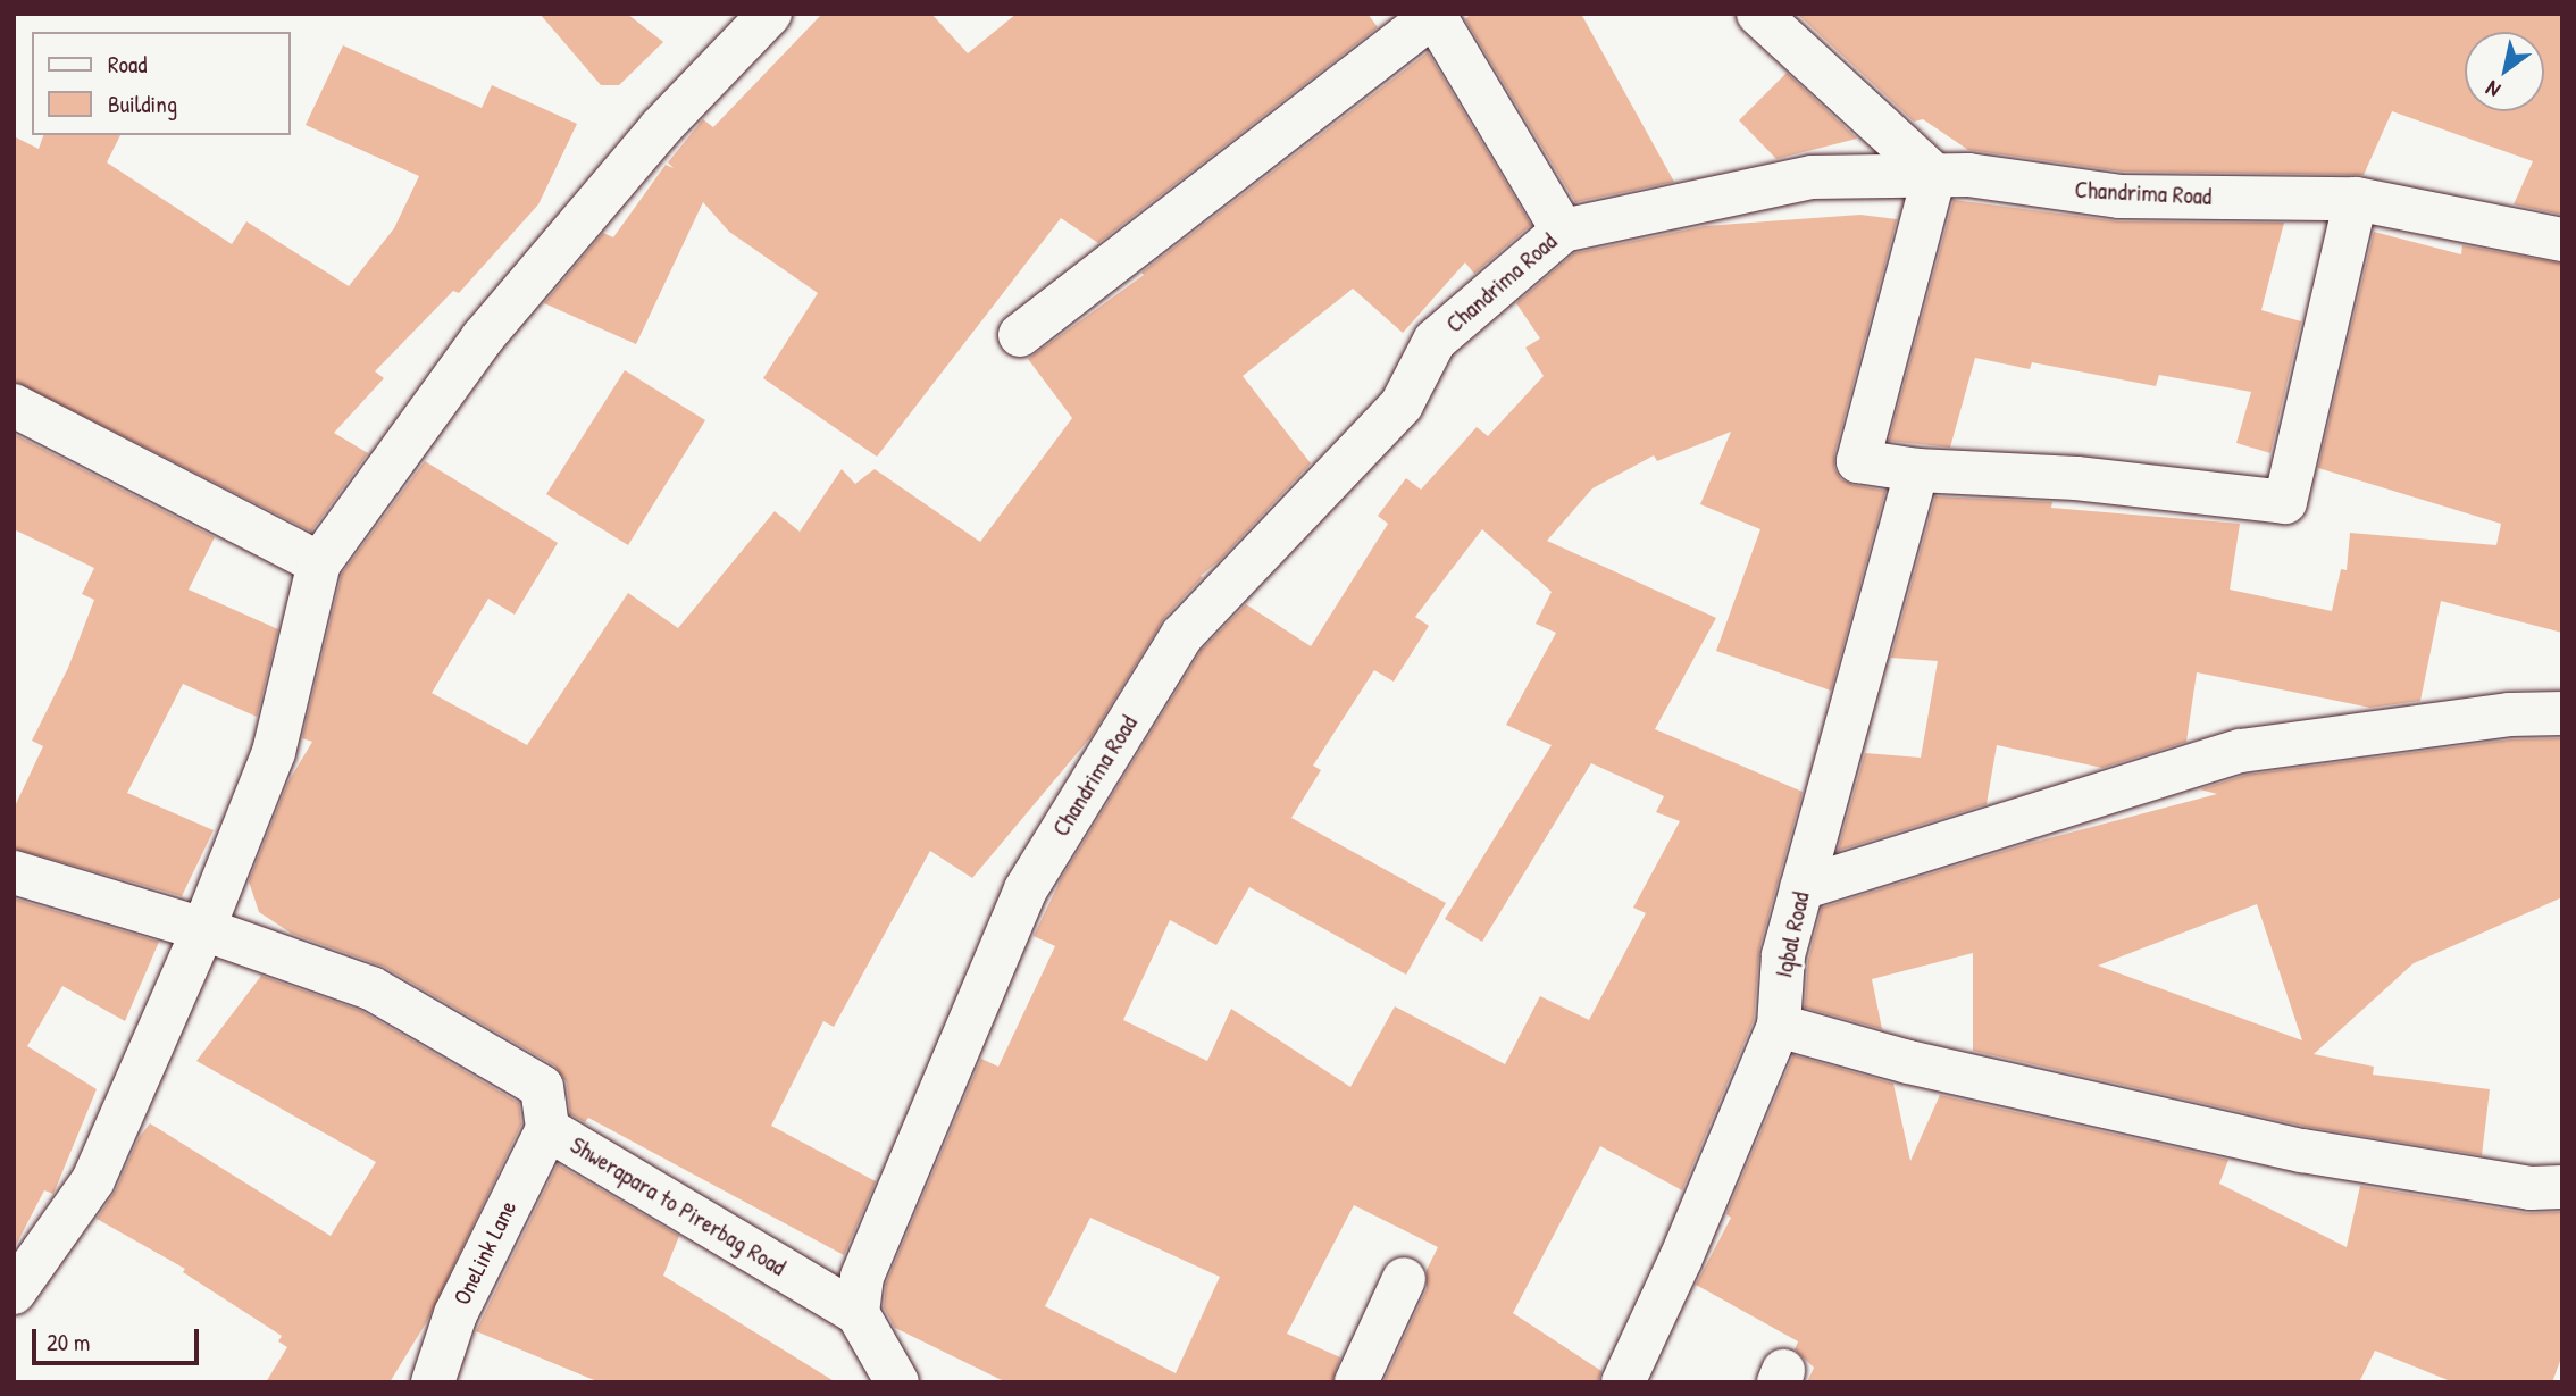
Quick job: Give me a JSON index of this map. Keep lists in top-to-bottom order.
{
  "streets": {
    "street": [
      "Chandrima Road",
      "Iqbal Road",
      "Shwerapara to Pirerbag Road",
      "OneLink Lane"
    ]
  },
  "crossings": [
    ["Chandrima Road", "Shwerapara to Pirerbag Road"],
    ["Shwerapara to Pirerbag Road", "OneLink Lane"]
  ],
  "legend": ["Road", "Building"],
  "scale_bar": "20 m",
  "north": "bottom left"
}
